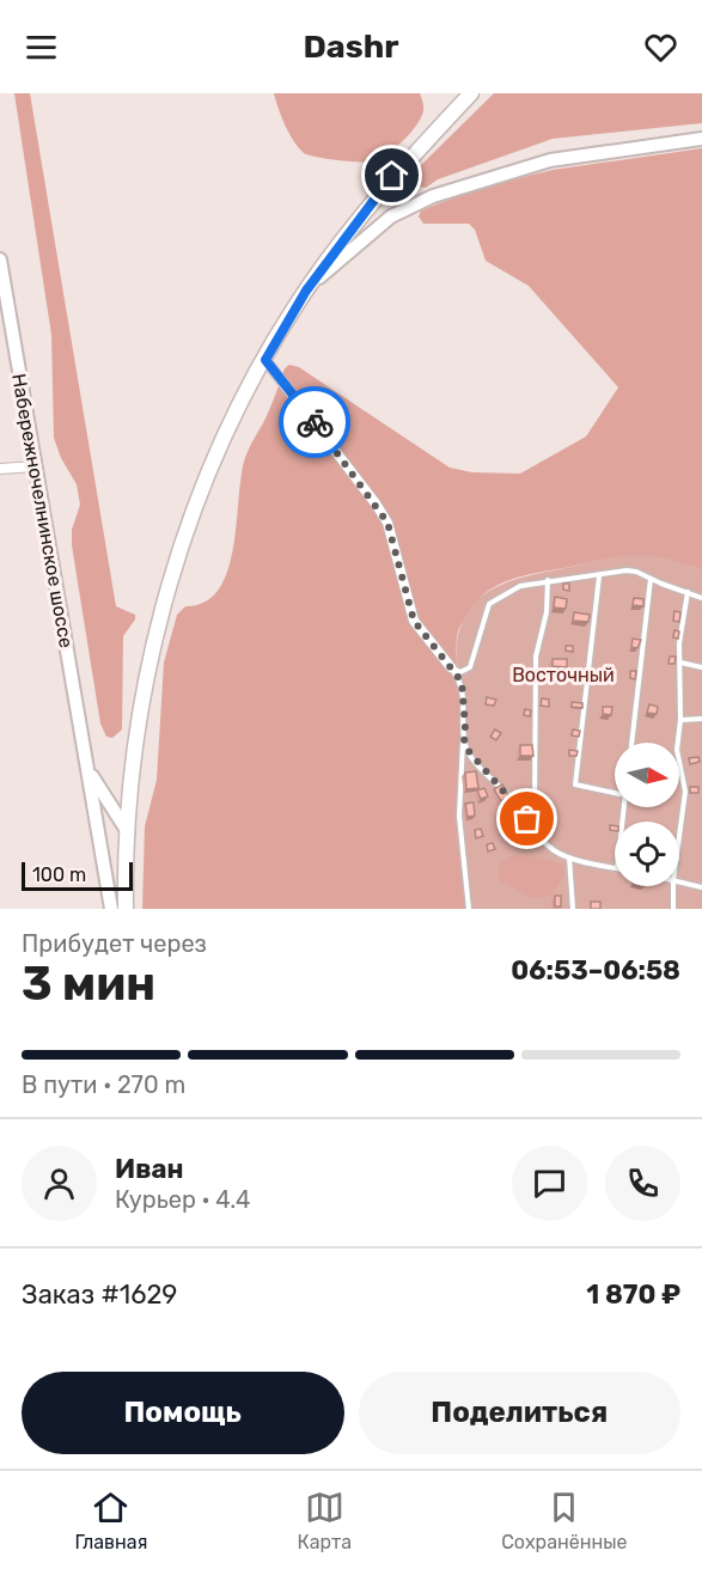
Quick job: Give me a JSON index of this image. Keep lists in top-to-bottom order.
{
  "streets": {
    "main road": ["Набережночелнинское шоссе"]
  },
  "parks": ["Восточный"],
  "scale_bar": "100 m",
  "north": "right",
  "page": {
    "header": "Dashr",
    "scale": "100 m",
    "heading": ["3 мин", "Прибудет через", "06:53–06:58"],
    "panel": [
      "Иван",
      "Курьер · 4.4",
      "Заказ #1629",
      "1 870 ₽"
    ],
    "bar": "В пути · 270 m",
    "buttons": ["Помощь", "Поделиться"],
    "tabs": ["Главная", "Карта", "Сохранённые"]
  }
}
